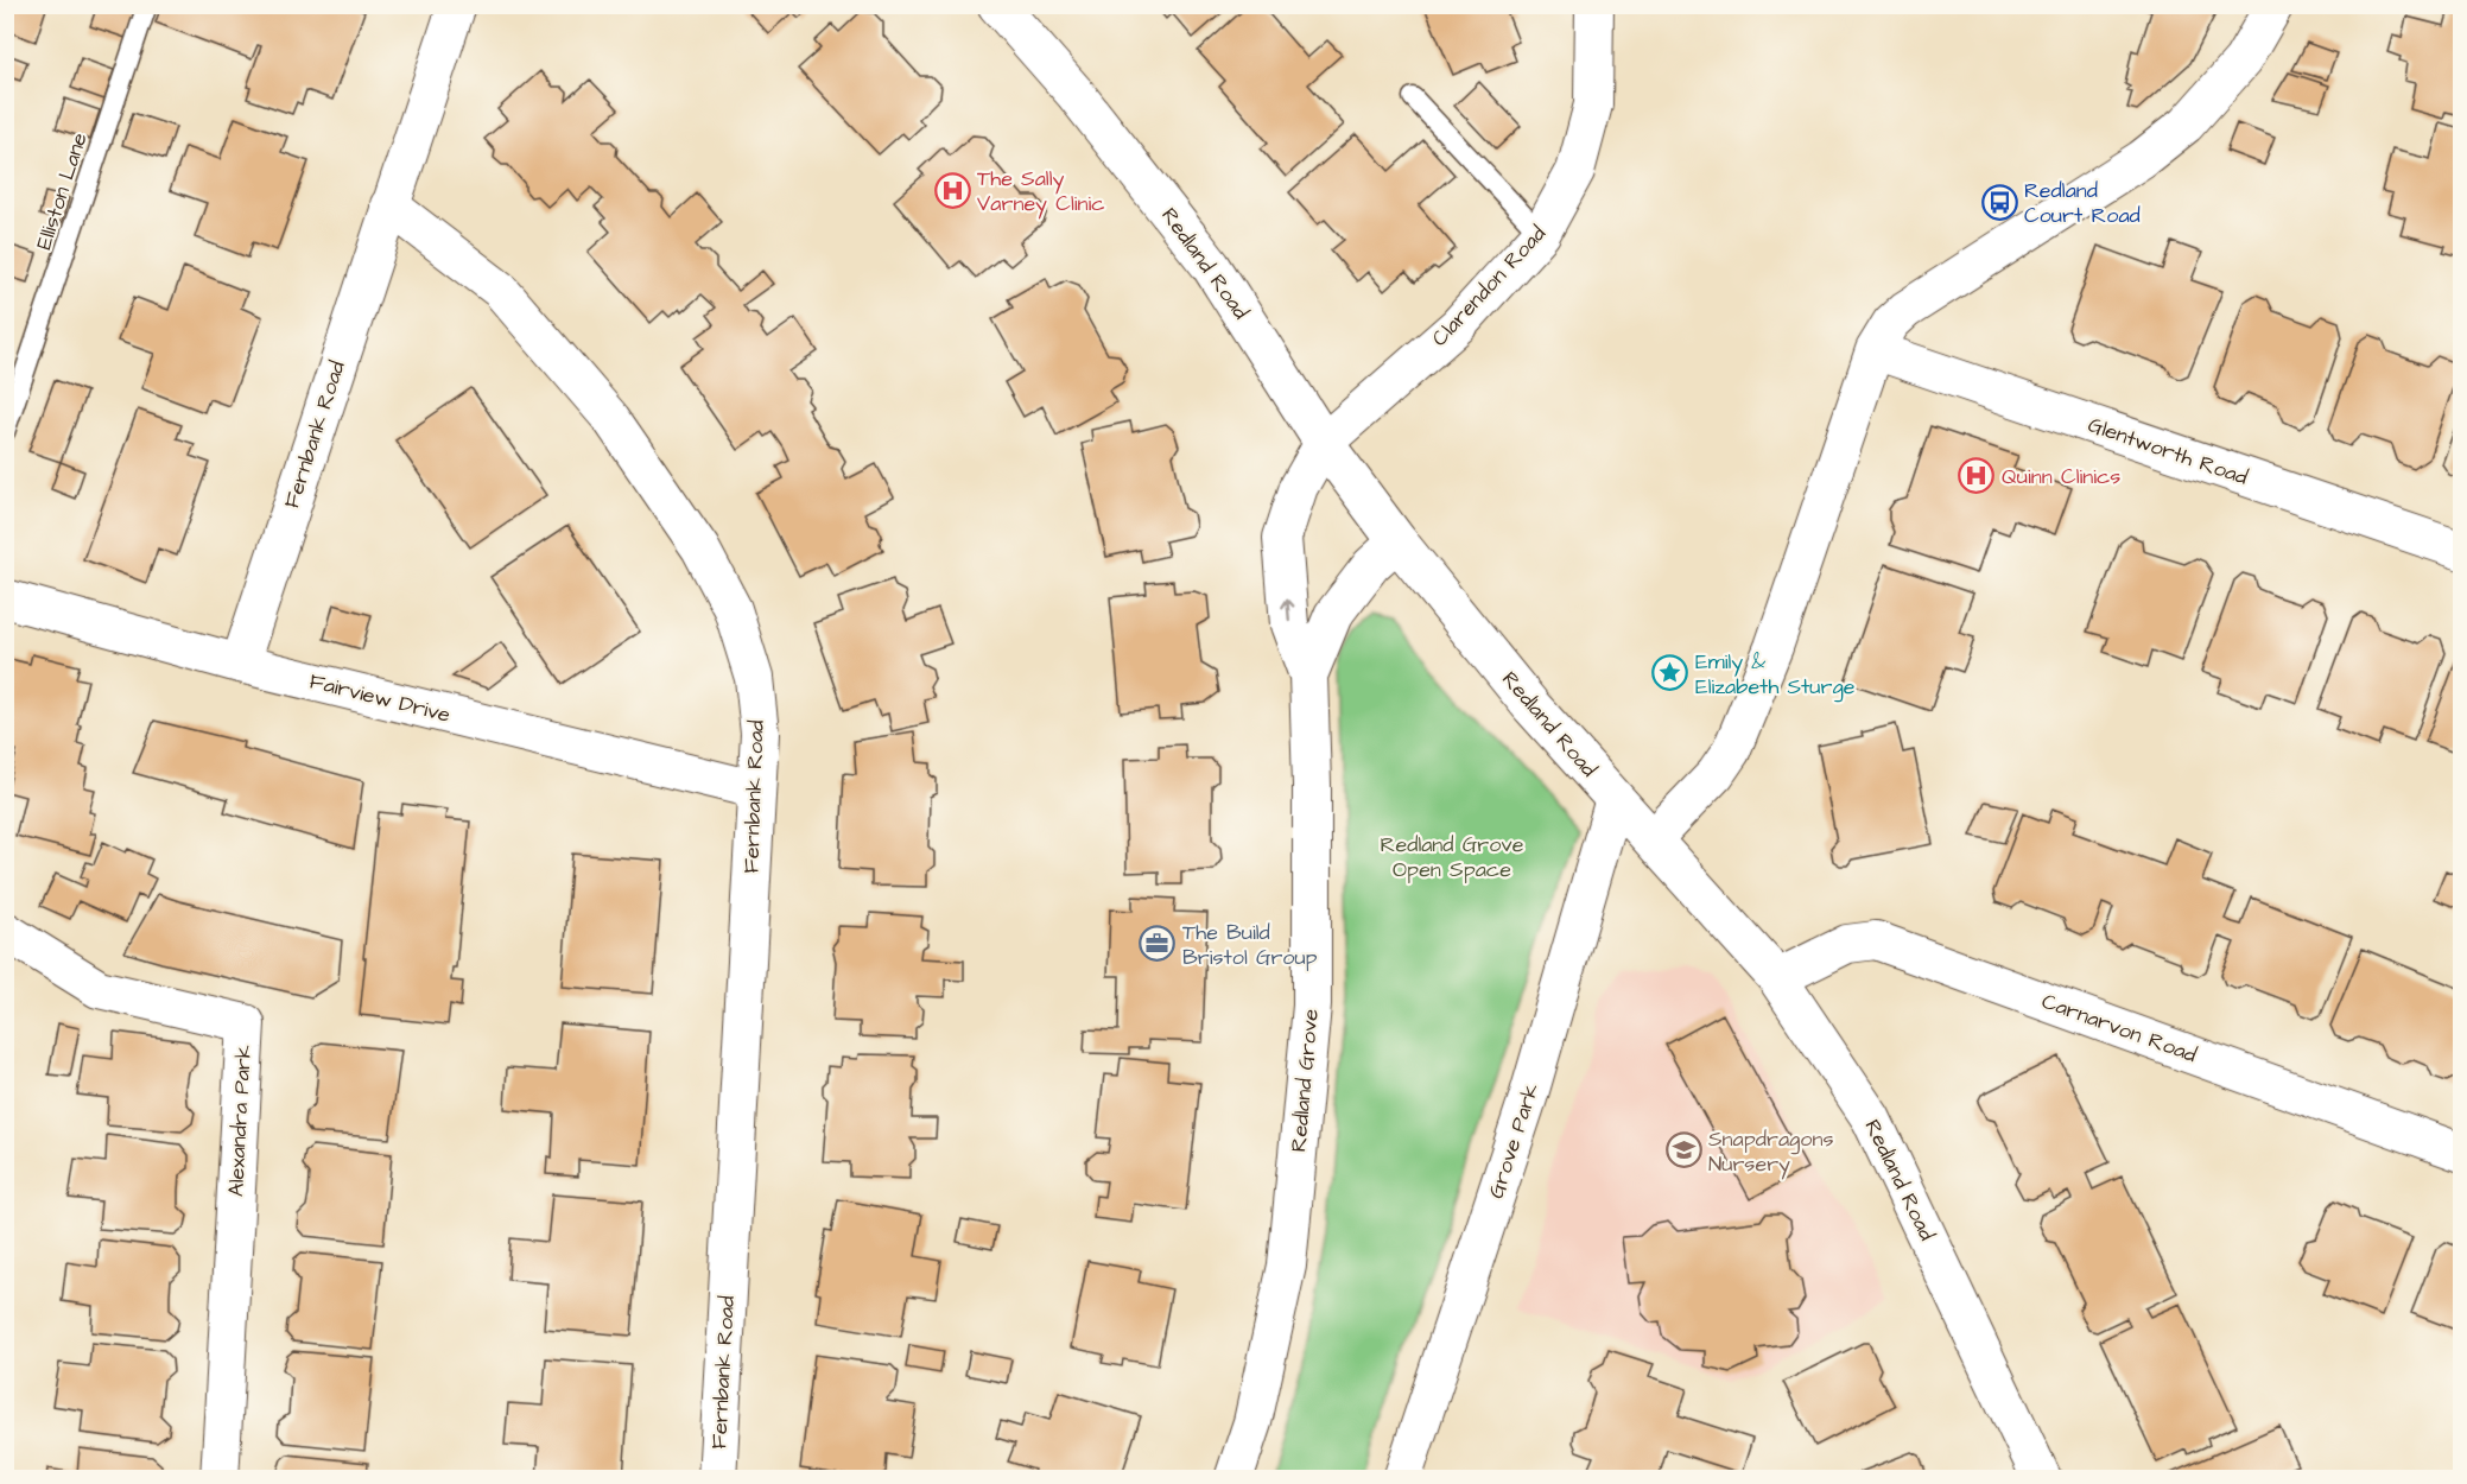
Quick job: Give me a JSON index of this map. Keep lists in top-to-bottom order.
{
  "streets": {
    "street": [
      "Redland Road",
      "Clarendon Road",
      "Fernbank Road",
      "Glentworth Road",
      "Fairview Drive",
      "Carnarvon Road",
      "Redland Grove",
      "Alexandra Park",
      "Grove Park"
    ],
    "lane": ["Elliston Lane"]
  },
  "crossings": [
    ["Redland Road", "Clarendon Road"],
    ["Redland Road", "Carnarvon Road"],
    ["Redland Road", "Redland Grove"],
    ["Redland Road", "Grove Park"],
    ["Clarendon Road", "Redland Grove"],
    ["Fernbank Road", "Fairview Drive"]
  ],
  "parks": ["Redland Grove Open Space"],
  "places": {
    "hospital": ["The Sally Varney Clinic", "Quinn Clinics"],
    "bus stop": ["Redland Court Road"],
    "place": ["Emily & Elizabeth Sturge"],
    "office": ["The Build Bristol Group"],
    "school or university": ["Snapdragons Nursery"]
  }
}
